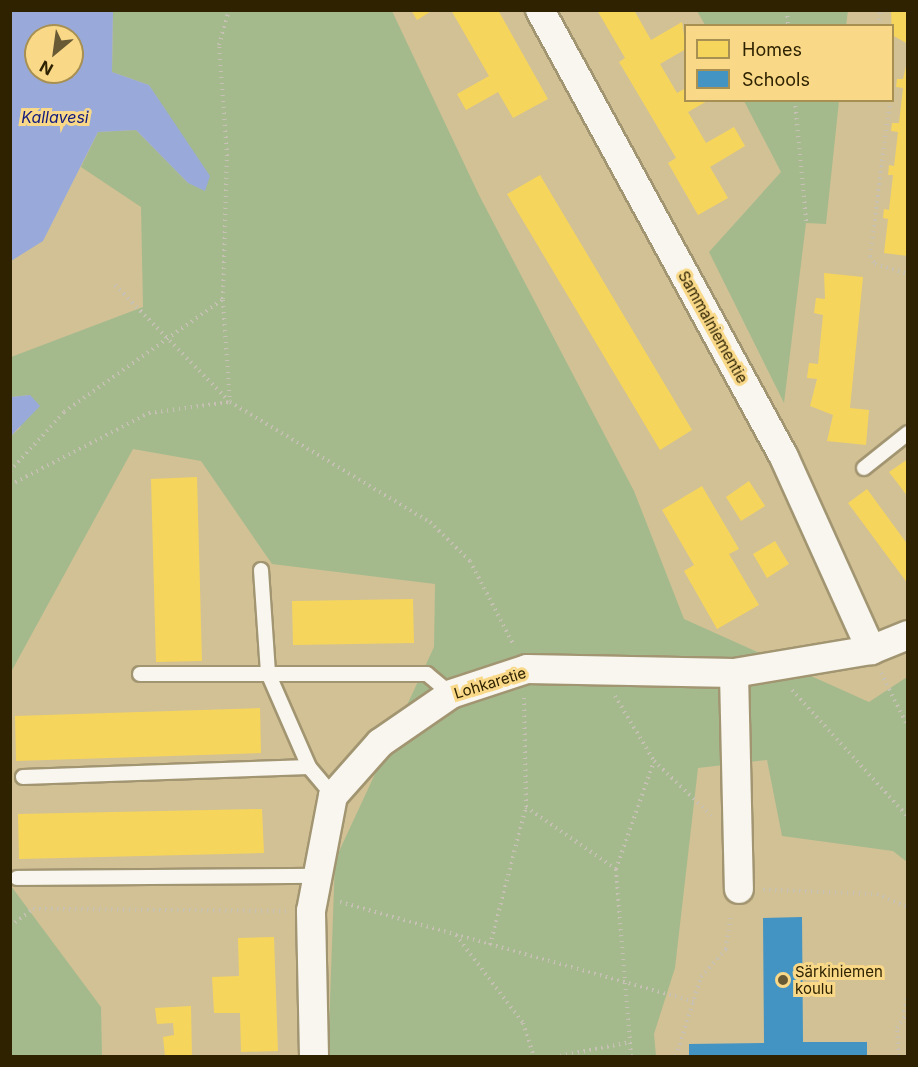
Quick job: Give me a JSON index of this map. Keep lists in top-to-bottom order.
{
  "streets": {
    "street": ["Sammalniementie", "Lohkaretie"]
  },
  "crossings": [
    ["Sammalniementie", "Lohkaretie"]
  ],
  "water": ["Kallavesi"],
  "places": ["Särkiniemen koulu"],
  "legend": ["Homes", "Schools"],
  "north": "bottom left"
}
